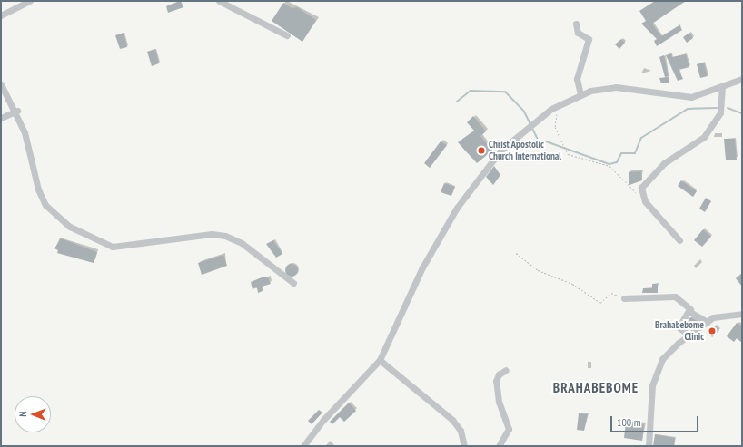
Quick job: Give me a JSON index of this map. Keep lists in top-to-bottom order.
{
  "districts": ["BRAHABEBOME"],
  "places": ["Christ Apostolic Church International", "Brahabebome Clinic"],
  "scale_bar": "100 m",
  "north": "left"
}
